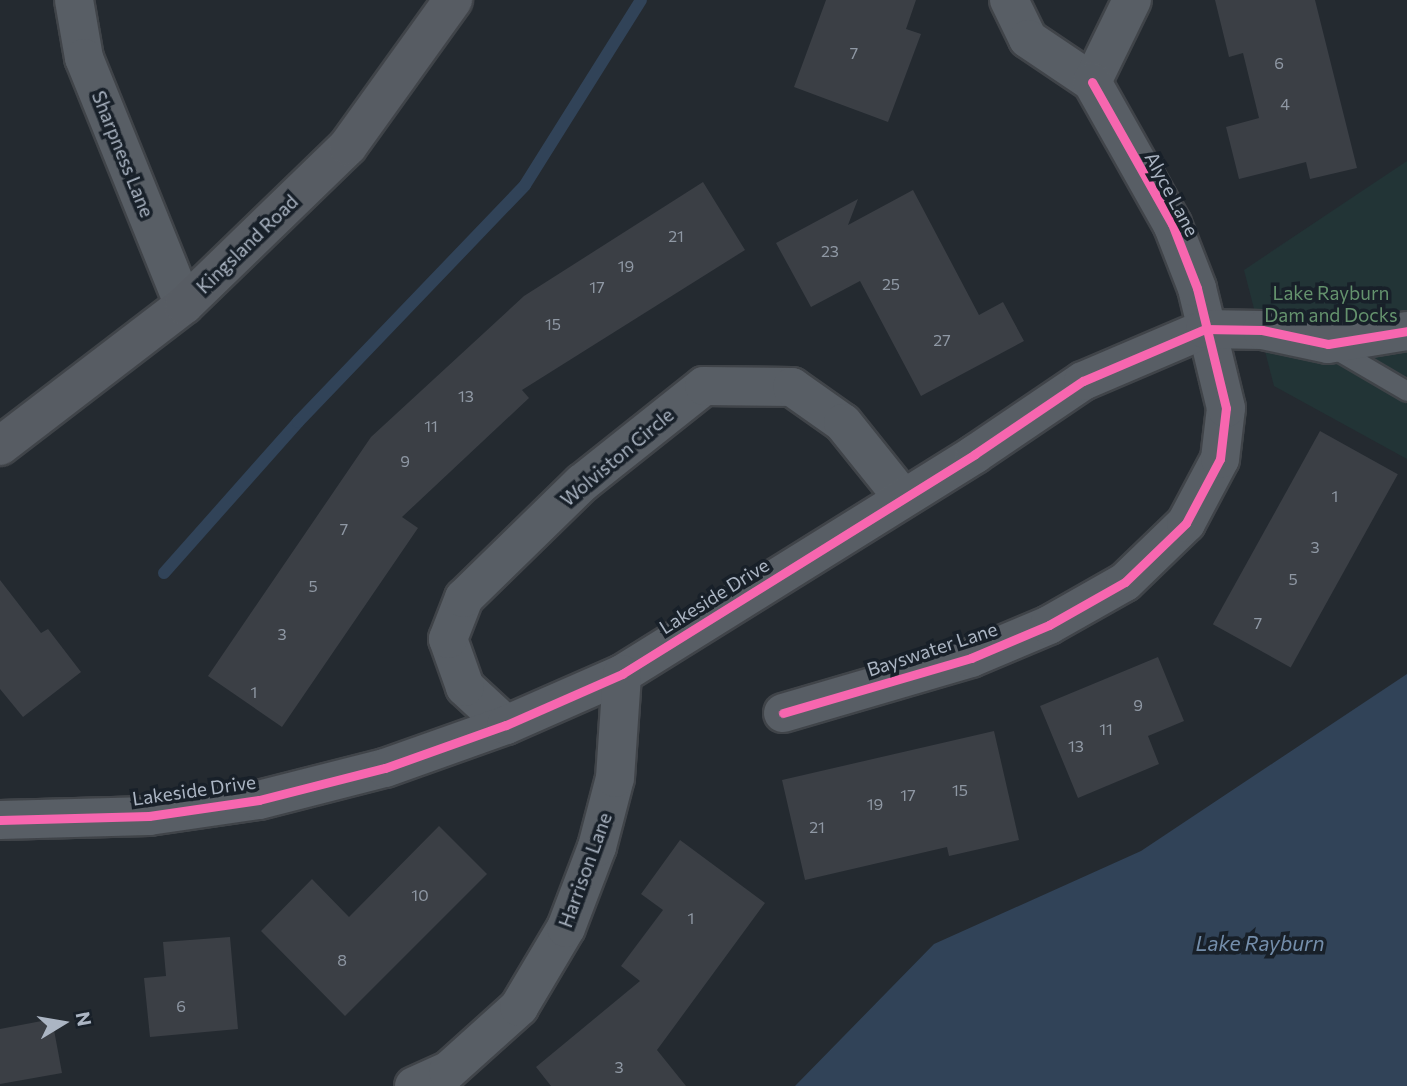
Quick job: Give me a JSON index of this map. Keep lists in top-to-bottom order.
{
  "streets": {
    "street": [
      "Sharpness Lane",
      "Alyce Lane",
      "Kingsland Road",
      "Wolviston Circle",
      "Lakeside Drive",
      "Bayswater Lane",
      "Harrison Lane"
    ]
  },
  "crossings": [
    ["Sharpness Lane", "Kingsland Road"],
    ["Alyce Lane", "Lakeside Drive"],
    ["Alyce Lane", "Bayswater Lane"],
    ["Wolviston Circle", "Lakeside Drive"],
    ["Lakeside Drive", "Bayswater Lane"],
    ["Lakeside Drive", "Harrison Lane"]
  ],
  "water": ["Lake Rayburn"],
  "parks": ["Lake Rayburn Dam and Docks"],
  "house_numbers": [
    "7",
    "6",
    "4",
    "21",
    "23",
    "19",
    "25",
    "17",
    "15",
    "27",
    "13",
    "11",
    "9",
    "1",
    "7",
    "3",
    "5",
    "5",
    "7",
    "3",
    "1",
    "9",
    "11",
    "13",
    "15",
    "17",
    "19",
    "21",
    "10",
    "1",
    "8",
    "6",
    "3"
  ],
  "north": "right"
}
